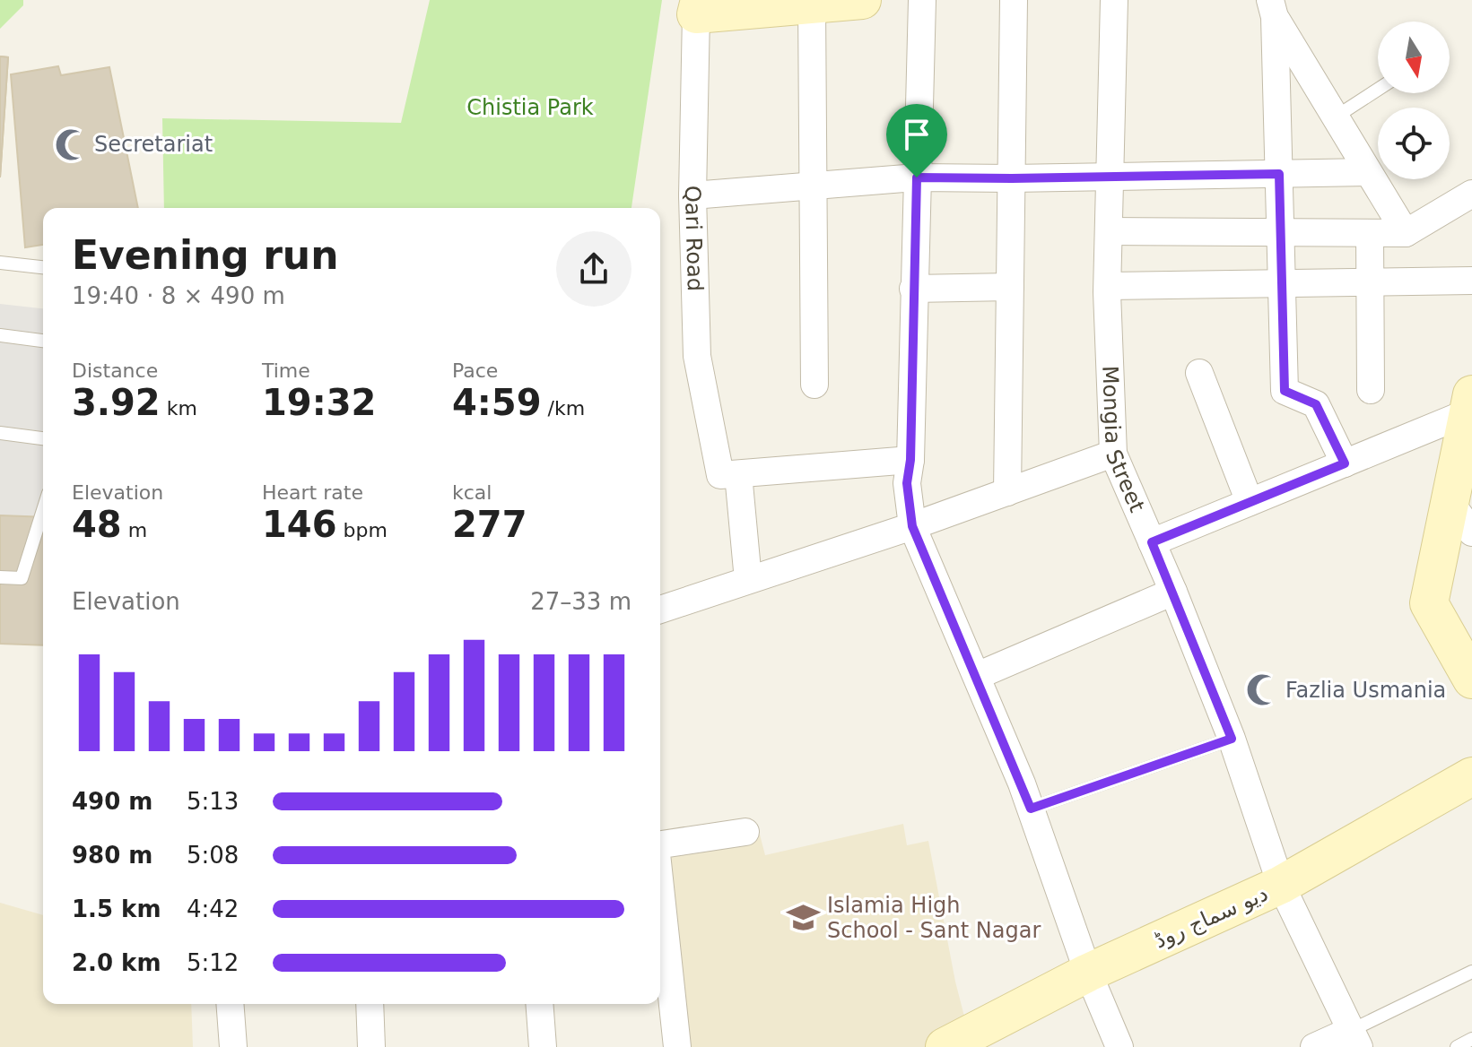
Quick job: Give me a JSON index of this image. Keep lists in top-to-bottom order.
{
  "streets": {
    "main road": ["دیو سماج روڈ"],
    "street": ["Qari Road", "Mongia Street"]
  },
  "crossings": [
    ["Mongia Street", "دیو سماج روڈ"]
  ],
  "parks": ["Chistia Park"],
  "places": {
    "mosque": ["Secretariat", "Fazlia Usmania"],
    "school or university": ["Islamia High School - Sant Nagar"]
  },
  "north": "bottom",
  "page": {
    "heading": ["Evening run", "19:40 · 8 × 490 m"],
    "stats": [
      ["Distance", "3.92 km"],
      ["Time", "19:32"],
      ["Pace", "4:59 /km"],
      ["Elevation", "48 m"],
      ["Heart rate", "146 bpm"],
      ["kcal", "277"]
    ],
    "chart": ["Elevation", "27–33 m"],
    "list": [
      {
        "name": "490 m",
        "note": "5:13"
      },
      {
        "name": "980 m",
        "note": "5:08"
      },
      {
        "name": "1.5 km",
        "note": "4:42"
      },
      {
        "name": "2.0 km",
        "note": "5:12"
      }
    ]
  }
}
